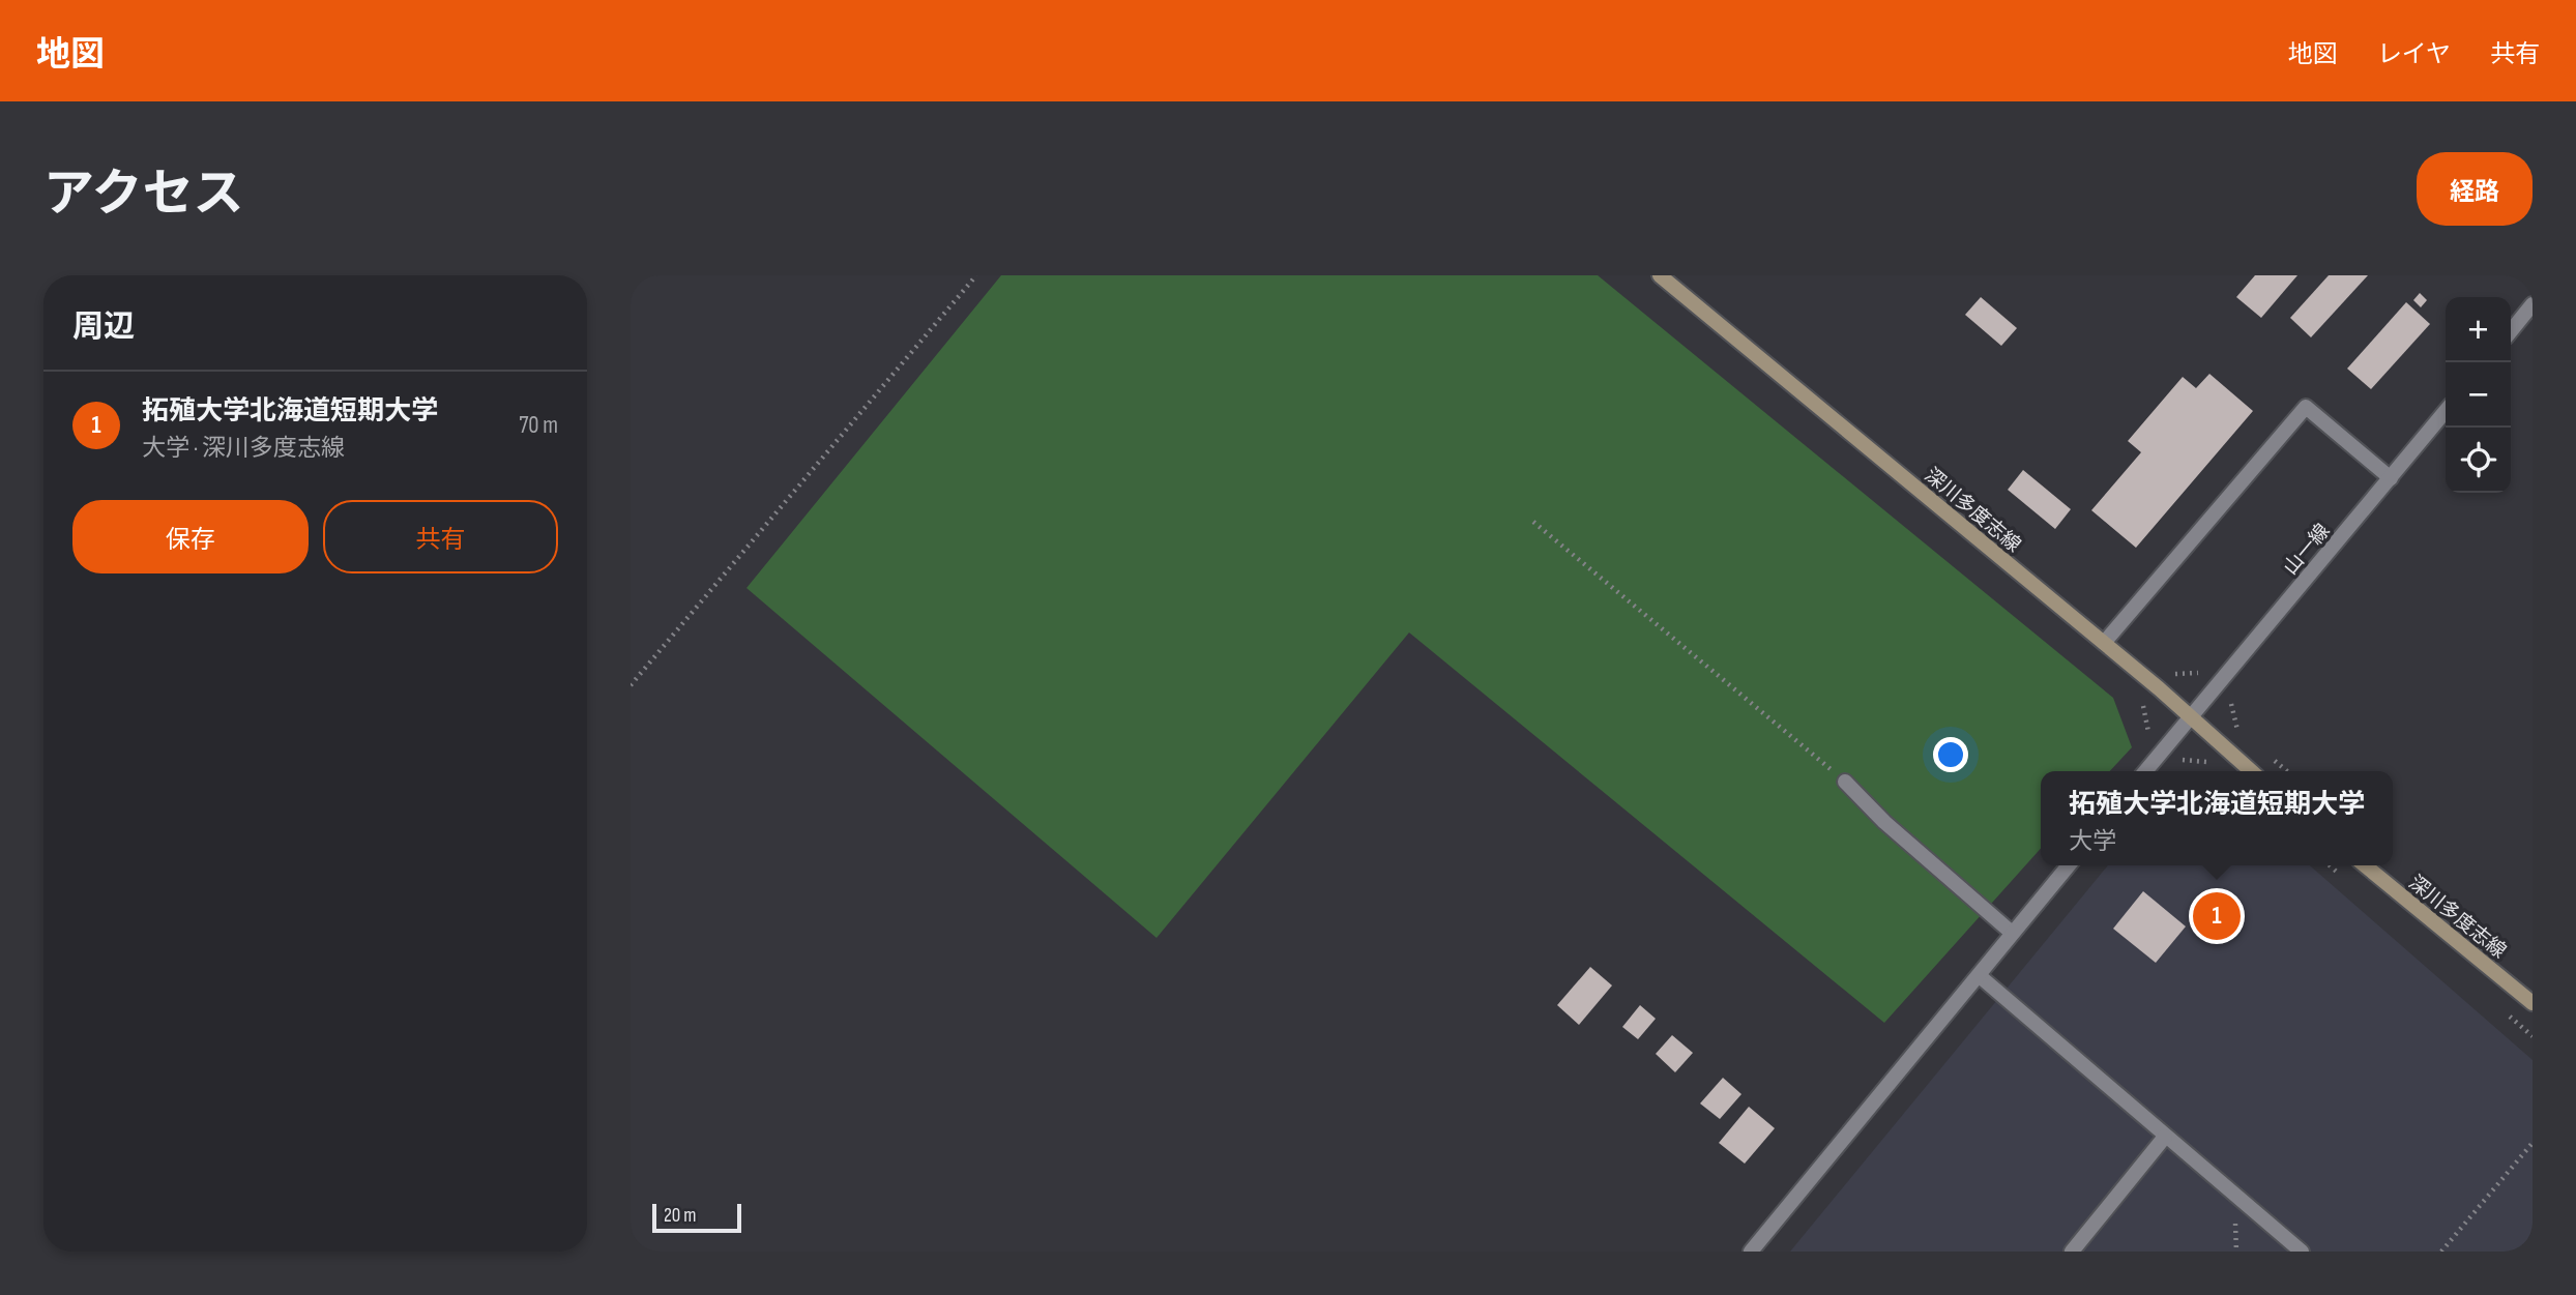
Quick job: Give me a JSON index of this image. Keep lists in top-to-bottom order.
{
  "streets": {
    "main road": ["深川多度志線"],
    "street": ["山一線"]
  },
  "crossings": [
    ["深川多度志線", "山一線"]
  ],
  "scale_bar": "20 m",
  "page": {
    "header": "地図",
    "nav": ["地図", "レイヤ", "共有"],
    "title": "アクセス",
    "buttons": [
      "経路",
      ["保存", "共有"]
    ],
    "heading": "周辺",
    "map_buttons": ["+", "−"],
    "list": [
      {
        "mark": "1",
        "name": "拓殖大学北海道短期大学",
        "note": "大学 · 深川多度志線",
        "value": "70 m"
      }
    ],
    "popup": ["拓殖大学北海道短期大学", "大学"],
    "pins": "1",
    "scale": "20 m"
  }
}
